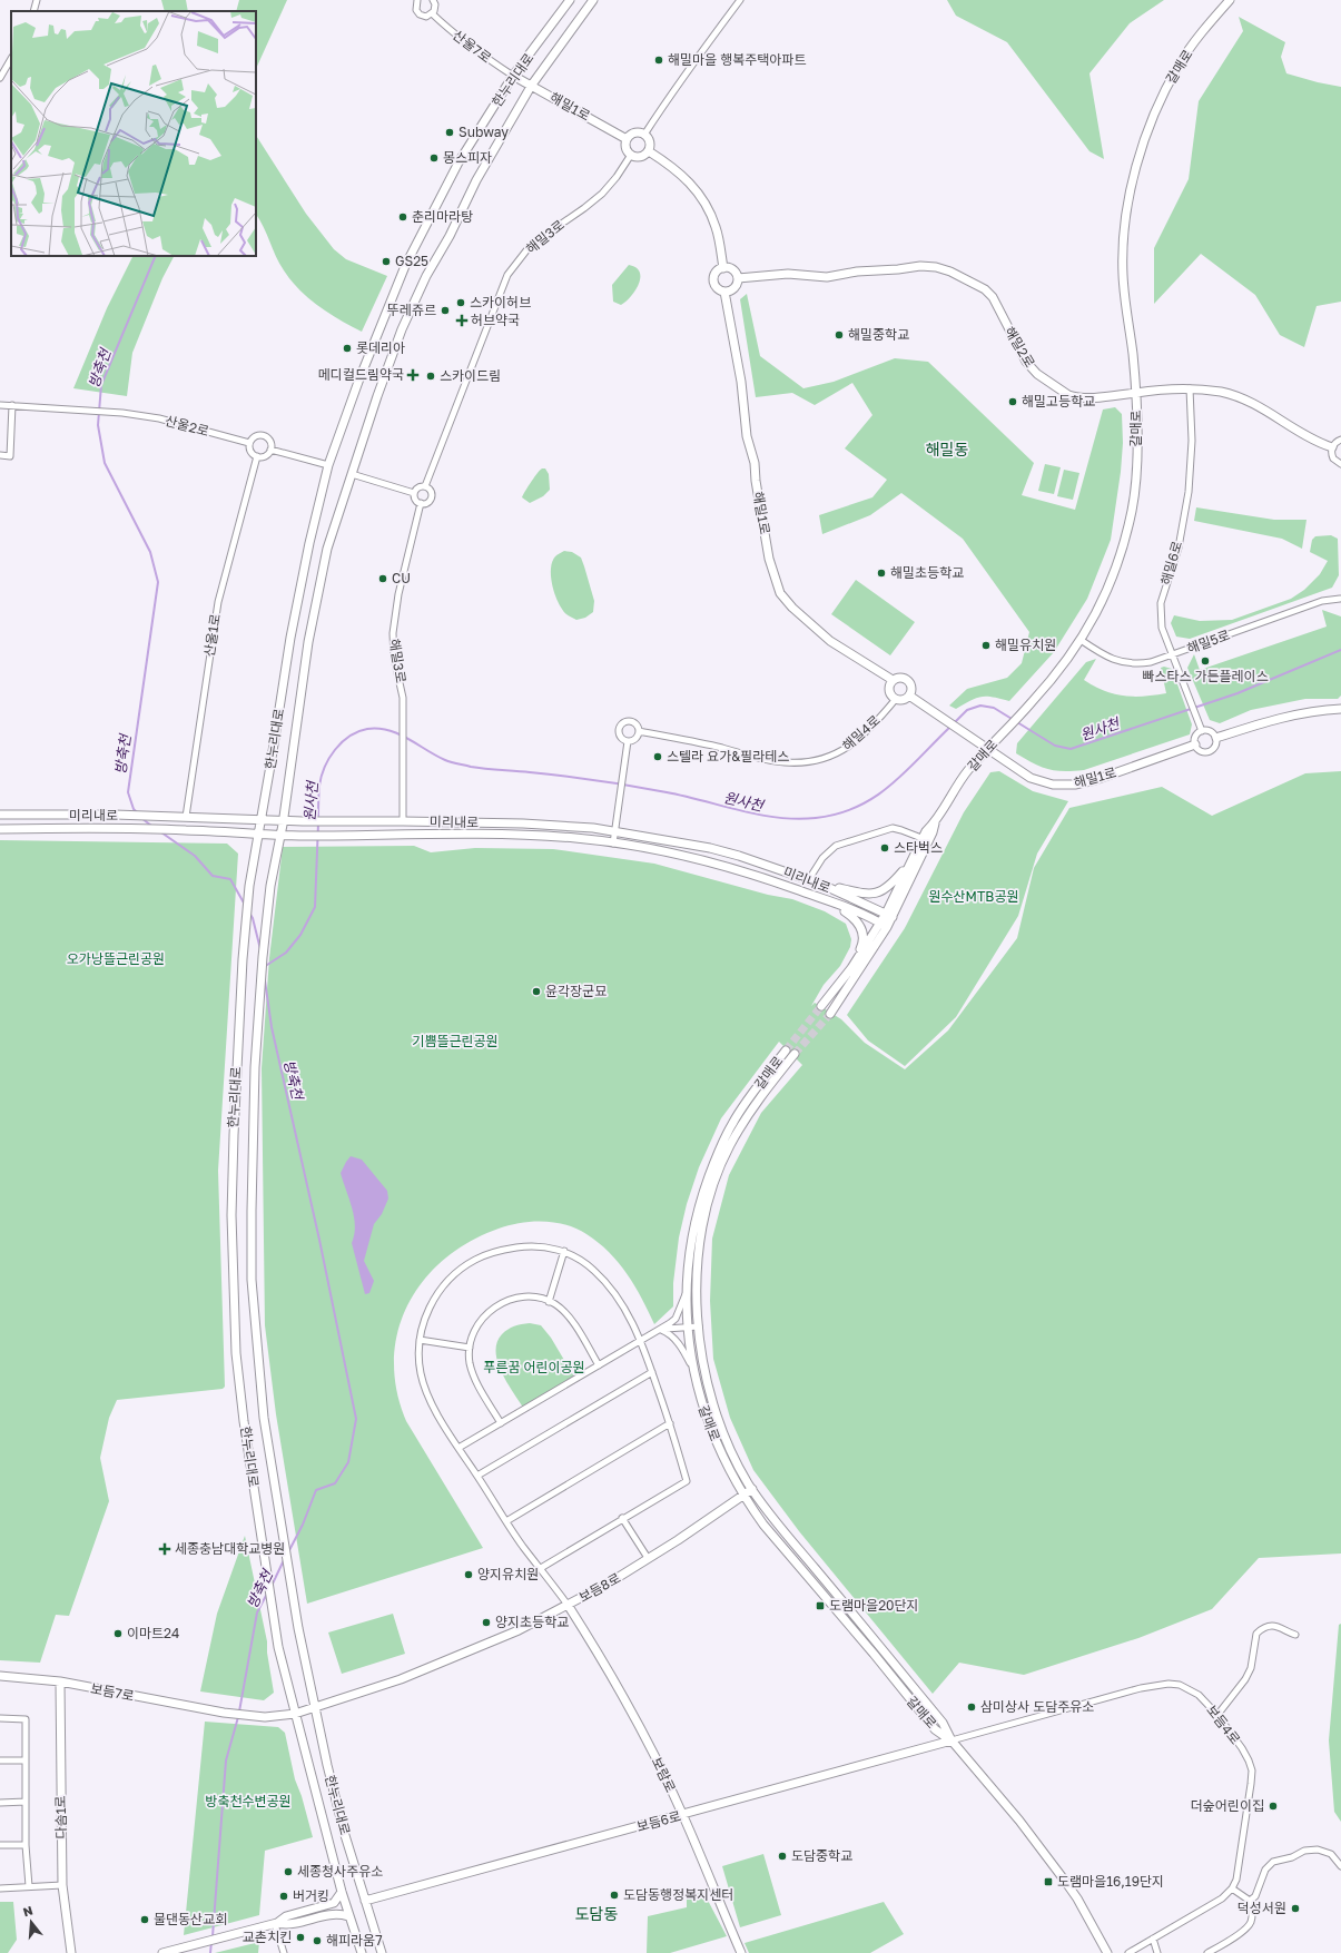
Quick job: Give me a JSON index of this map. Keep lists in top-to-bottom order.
{
  "streets": {
    "street": [
      "산울7로",
      "갈매로",
      "한누리대로",
      "해밀1로",
      "해밀3로",
      "해밀2로",
      "산울2로",
      "해밀6로",
      "산울1로",
      "해밀5로",
      "해밀4로",
      "미리내로",
      "보듬8로",
      "보듬7로",
      "보듬4로",
      "보람로",
      "다솜1로",
      "보듬6로"
    ]
  },
  "crossings": [
    ["산울7로", "한누리대로"],
    ["산울7로", "해밀1로"],
    ["갈매로", "해밀1로"],
    ["갈매로", "해밀2로"],
    ["갈매로", "해밀5로"],
    ["갈매로", "미리내로"],
    ["갈매로", "보듬8로"],
    ["갈매로", "보듬4로"],
    ["갈매로", "보듬6로"],
    ["한누리대로", "해밀1로"],
    ["한누리대로", "미리내로"],
    ["한누리대로", "보듬8로"],
    ["한누리대로", "보듬7로"],
    ["한누리대로", "보듬6로"],
    ["해밀1로", "해밀3로"],
    ["해밀1로", "해밀2로"],
    ["해밀1로", "해밀6로"],
    ["해밀1로", "해밀4로"],
    ["해밀3로", "미리내로"],
    ["해밀2로", "해밀6로"],
    ["산울2로", "산울1로"],
    ["해밀6로", "해밀5로"],
    ["산울1로", "미리내로"],
    ["보듬8로", "보람로"],
    ["보듬7로", "다솜1로"],
    ["보듬4로", "보듬6로"],
    ["보람로", "보듬6로"]
  ],
  "districts": ["해밀동", "도담동"],
  "water": ["방축천", "원사천"],
  "parks": [
    "원수산MTB공원",
    "오가낭뜰근린공원",
    "기쁨뜰근린공원",
    "푸른꿈 어린이공원",
    "방축천수변공원"
  ],
  "places": {
    "other": [
      "해밀마을 행복주택아파트",
      "Subway",
      "몽스피자",
      "춘리마라탕",
      "GS25",
      "스카이허브",
      "뚜레쥬르",
      "해밀중학교",
      "롯데리아",
      "스카이드림",
      "해밀고등학교",
      "해밀초등학교",
      "CU",
      "해밀유치원",
      "빠스타스 가든플레이스",
      "스텔라 요가&필라테스",
      "스타벅스",
      "윤각장군묘",
      "양지유치원",
      "양지초등학교",
      "이마트24",
      "삼미상사 도담주유소",
      "더숲어린이집",
      "도담중학교",
      "세종청사주유소",
      "도담동행정복지센터",
      "버거킹",
      "덕성서원",
      "물댄동산교회",
      "교촌치킨",
      "해피라움7"
    ],
    "health": ["허브약국", "메디컬드림약국", "세종충남대학교병원"],
    "transit": ["도램마을20단지", "도램마을16,19단지"]
  },
  "north": "top"
}
